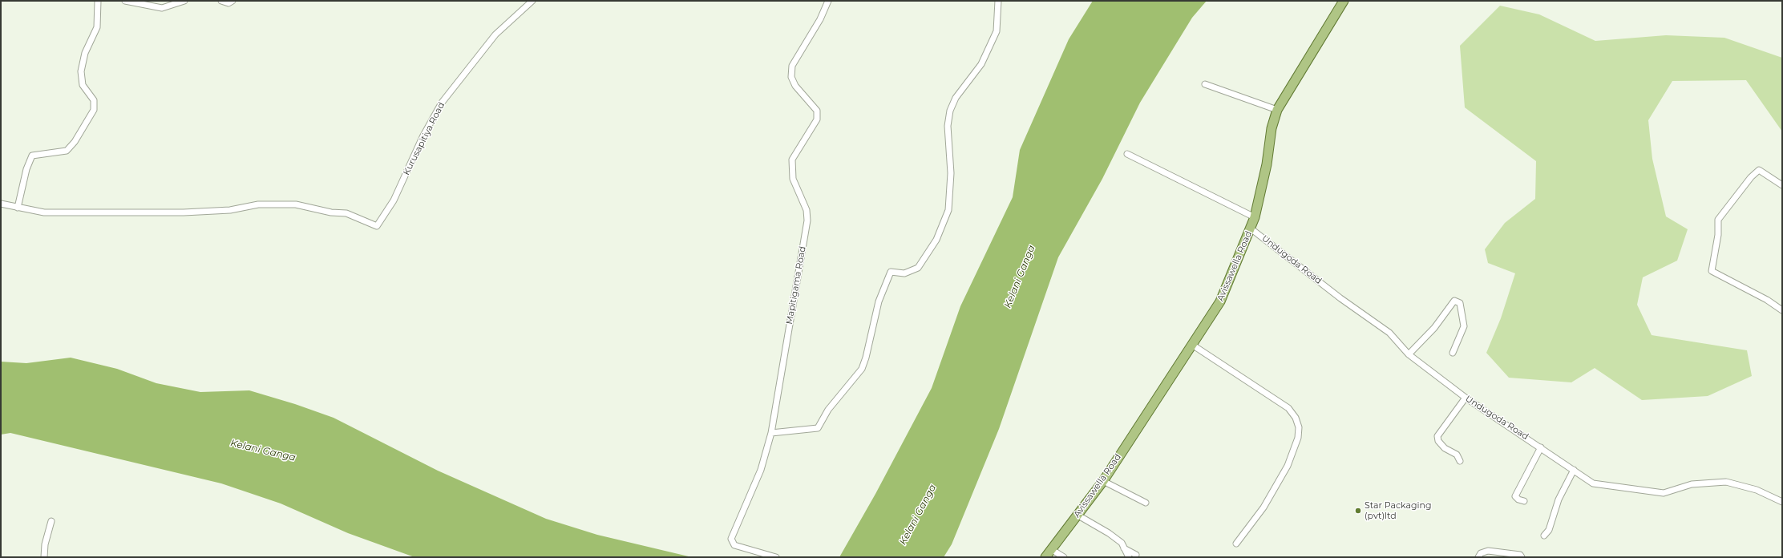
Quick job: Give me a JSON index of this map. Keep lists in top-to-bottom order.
{
  "streets": {
    "main road": ["Avissawella Road"],
    "street": ["Kurusapitiya Road", "Undugoda Road", "Mapitigama Road"]
  },
  "crossings": [
    ["Undugoda Road", "Avissawella Road"]
  ],
  "water": ["Kelani Ganga"],
  "places": ["Star Packaging (pvt)ltd"]
}
